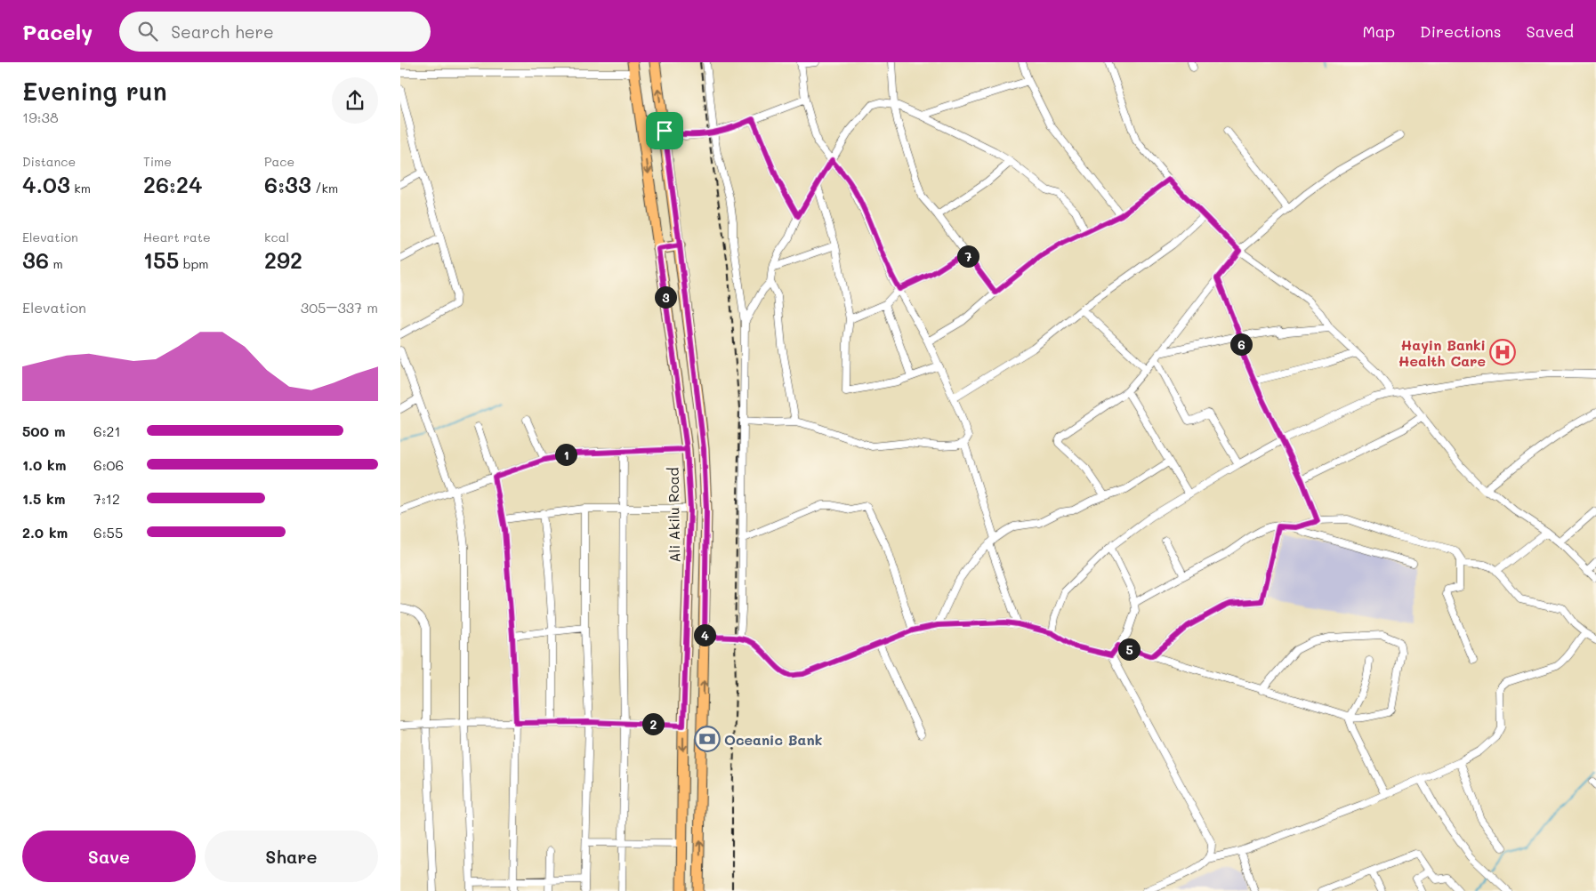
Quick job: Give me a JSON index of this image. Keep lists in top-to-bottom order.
{
  "streets": {
    "main road": ["Ali Akilu Road"]
  },
  "places": {
    "hospital": ["Hayin Banki Health Care"],
    "bank": ["Oceanic Bank"]
  },
  "page": {
    "header": "Pacely",
    "search": "Search here",
    "nav": ["Map", "Directions", "Saved"],
    "heading": ["Evening run", "19:38"],
    "stats": [
      ["Distance", "4.03 km"],
      ["Time", "26:24"],
      ["Pace", "6:33 /km"],
      ["Elevation", "36 m"],
      ["Heart rate", "155 bpm"],
      ["kcal", "292"]
    ],
    "pins": [
      "7",
      "3",
      "6",
      "1",
      "4",
      "5",
      "2"
    ],
    "chart": ["Elevation", "305–337 m"],
    "list": [
      {
        "name": "500 m",
        "note": "6:21"
      },
      {
        "name": "1.0 km",
        "note": "6:06"
      },
      {
        "name": "1.5 km",
        "note": "7:12"
      },
      {
        "name": "2.0 km",
        "note": "6:55"
      }
    ],
    "buttons": ["Save", "Share"]
  }
}
